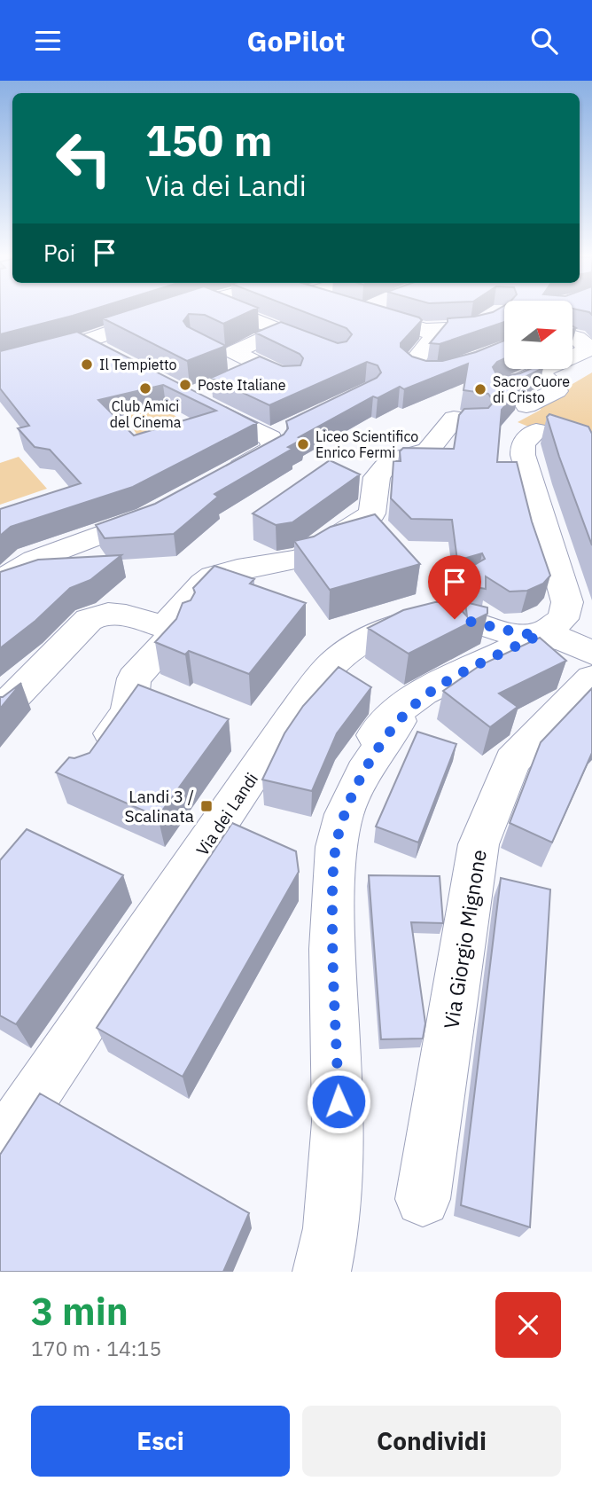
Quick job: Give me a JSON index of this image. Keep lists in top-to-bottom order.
{
  "streets": {
    "street": ["Via dei Landi", "Via Giorgio Mignone"]
  },
  "crossings": [
    ["Via dei Landi", "Via Giorgio Mignone"]
  ],
  "places": {
    "other": [
      "Il Tempietto",
      "Poste Italiane",
      "Club Amici del Cinema",
      "Sacro Cuore di Cristo",
      "Liceo Scientifico Enrico Fermi"
    ],
    "transit": ["Landi 3 / Scalinata"]
  },
  "north": "right",
  "page": {
    "header": "GoPilot",
    "turn": ["150 m", "Via dei Landi"],
    "then": "Poi",
    "heading": ["3 min", "170 m · 14:15"],
    "buttons": ["Esci", "Condividi"]
  }
}
